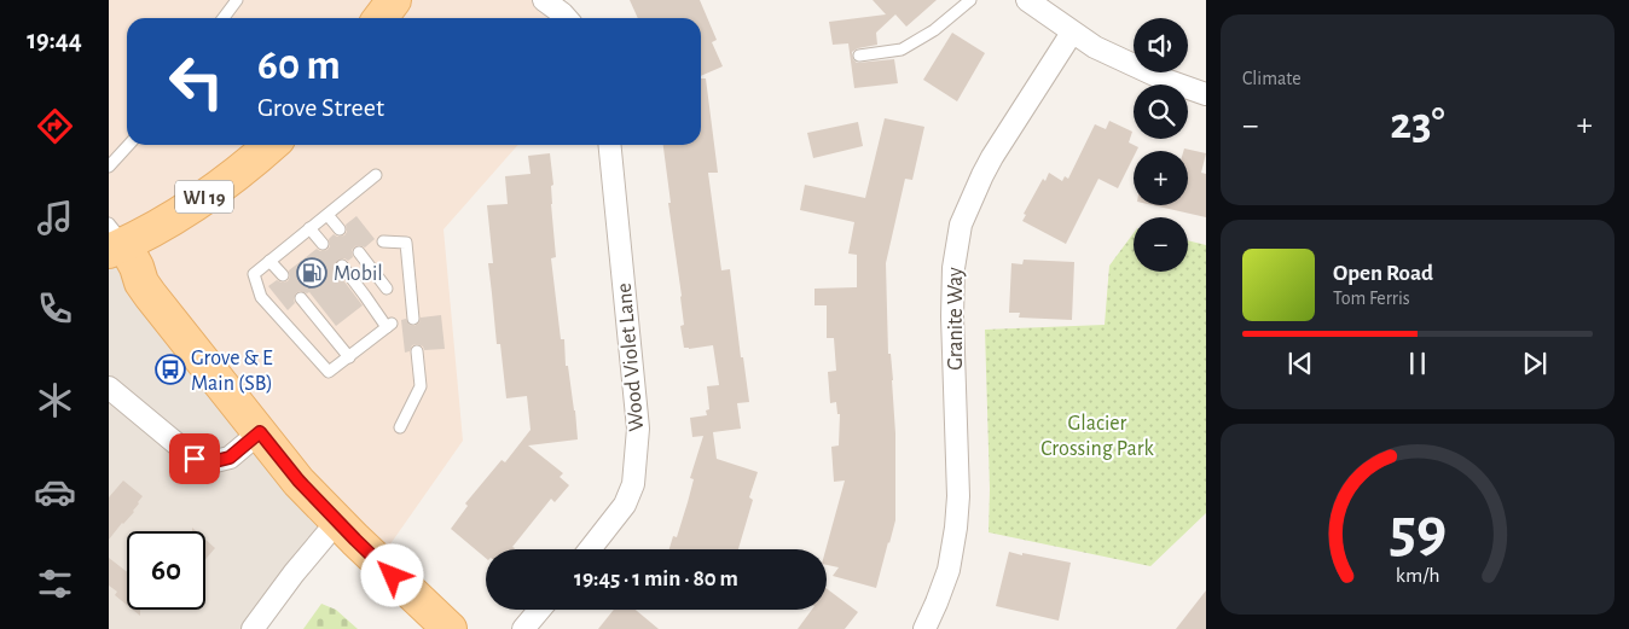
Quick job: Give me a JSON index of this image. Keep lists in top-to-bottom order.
{
  "streets": {
    "main road": ["WI 19"],
    "street": ["Granite Way", "Wood Violet Lane"]
  },
  "parks": ["Glacier Crossing Park"],
  "places": {
    "fuel station": ["Mobil"],
    "bus stop": ["Grove & E Main (SB)"]
  },
  "page": {
    "tabs": "19:44",
    "tile": "Climate",
    "map_buttons": ["+", "−"],
    "turn": ["60 m", "Grove Street"],
    "heat": ["−", "23°", "+"],
    "song": ["Open Road", "Tom Ferris"],
    "limit": "60",
    "trip": "19:45 · 1 min · 80 m",
    "gauge": ["59", "km/h"]
  }
}
